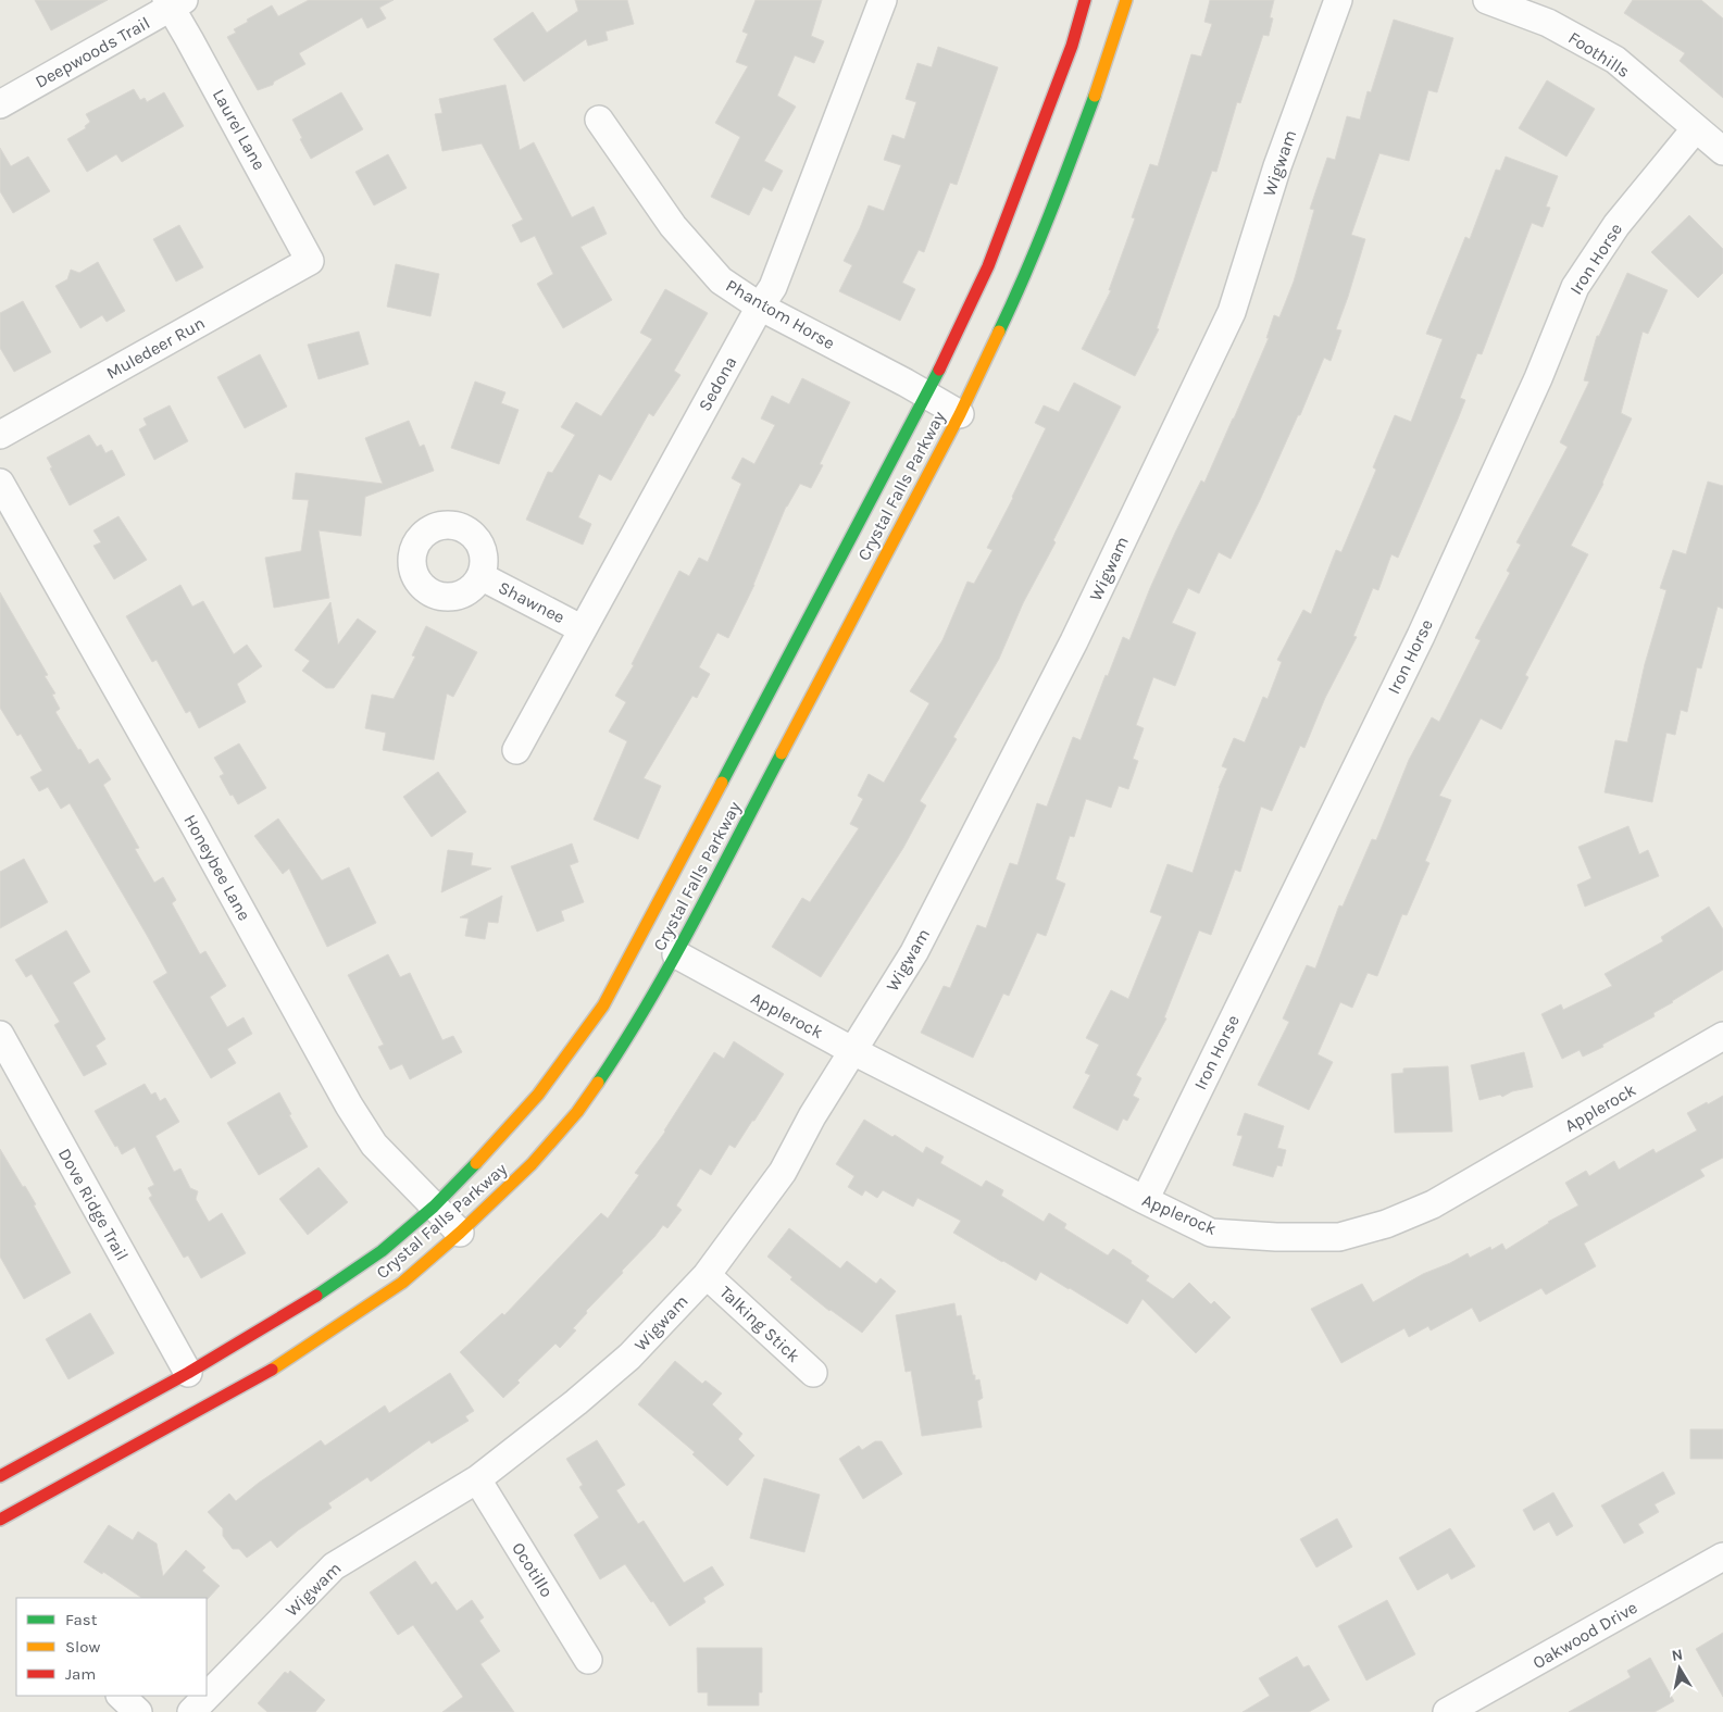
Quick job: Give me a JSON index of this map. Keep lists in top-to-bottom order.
{
  "streets": {
    "main road": ["Crystal Falls Parkway"],
    "street": [
      "Deepwoods Trail",
      "Foothills",
      "Laurel Lane",
      "Wigwam",
      "Iron Horse",
      "Phantom Horse",
      "Muledeer Run",
      "Sedona",
      "Shawnee",
      "Honeybee Lane",
      "Applerock",
      "Dove Ridge Trail",
      "Talking Stick",
      "Ocotillo",
      "Oakwood Drive"
    ]
  },
  "crossings": [
    ["Deepwoods Trail", "Laurel Lane"],
    ["Foothills", "Iron Horse"],
    ["Laurel Lane", "Muledeer Run"],
    ["Wigwam", "Applerock"],
    ["Wigwam", "Talking Stick"],
    ["Wigwam", "Ocotillo"],
    ["Iron Horse", "Applerock"],
    ["Phantom Horse", "Sedona"],
    ["Phantom Horse", "Crystal Falls Parkway"],
    ["Sedona", "Shawnee"],
    ["Crystal Falls Parkway", "Honeybee Lane"],
    ["Crystal Falls Parkway", "Applerock"],
    ["Crystal Falls Parkway", "Dove Ridge Trail"]
  ],
  "legend": ["Fast", "Slow", "Jam"],
  "north": "top"
}
